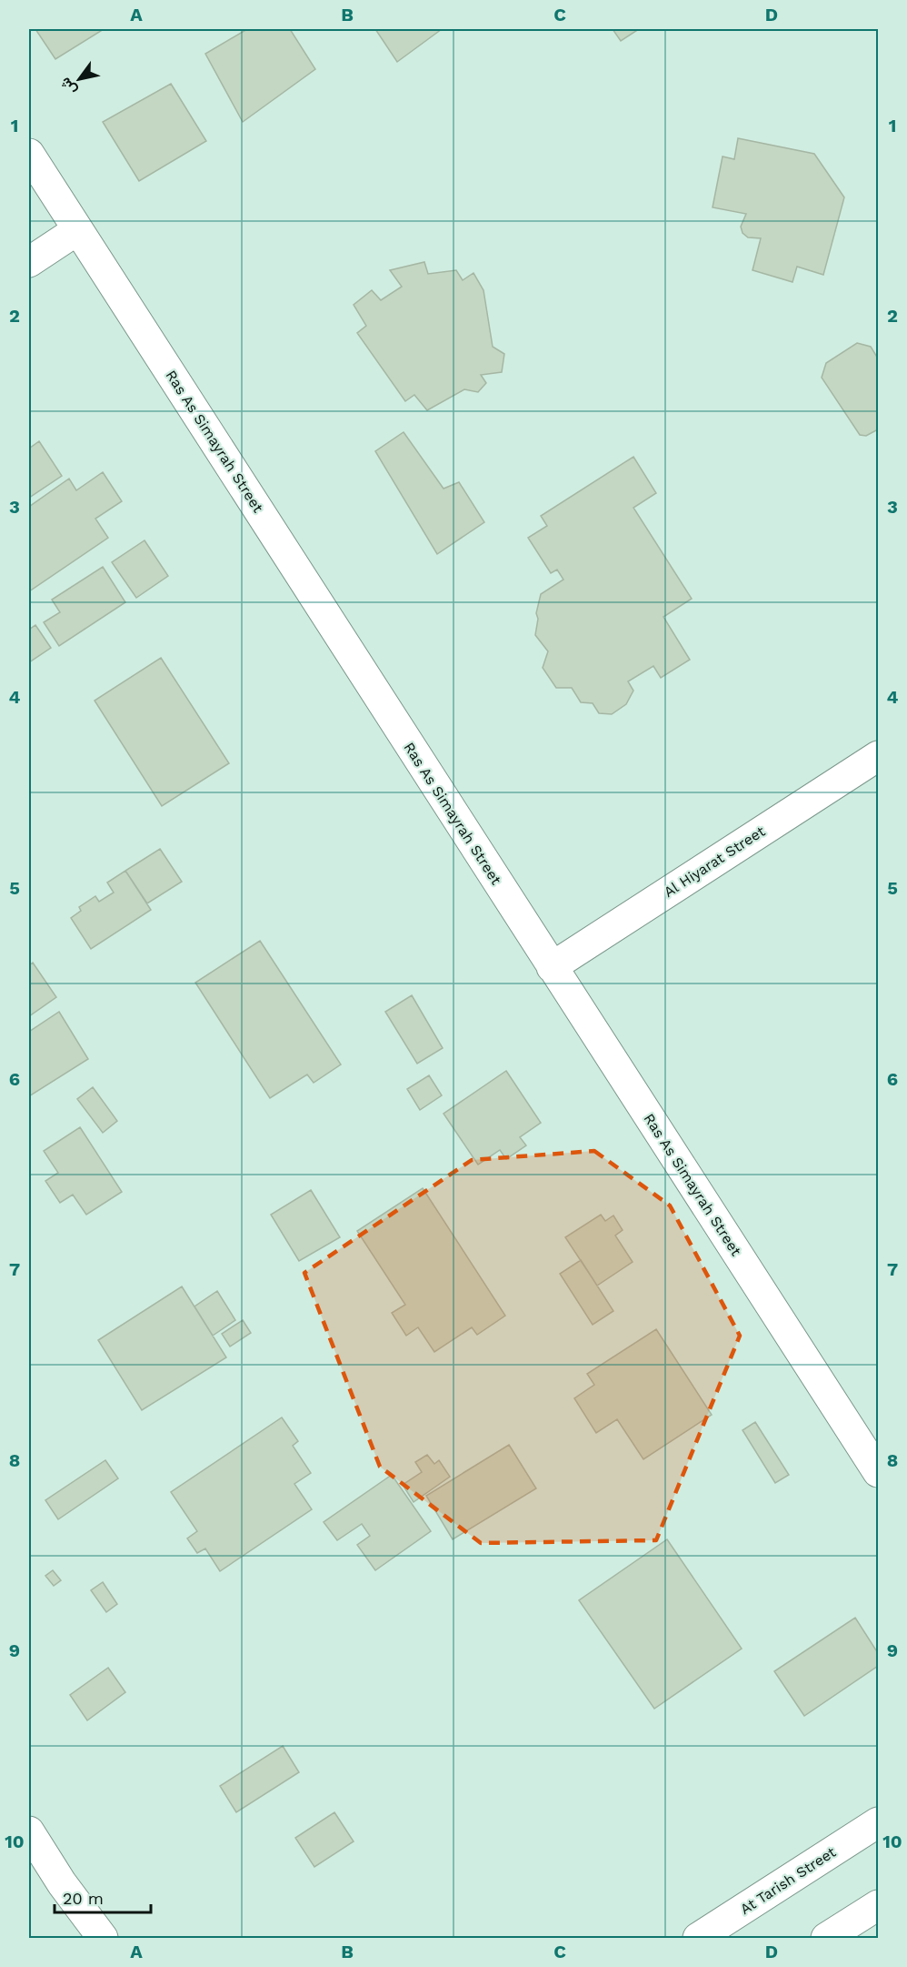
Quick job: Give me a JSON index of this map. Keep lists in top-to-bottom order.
{
  "streets": {
    "street": ["Ras As Simayrah Street", "Al Hiyarat Street", "At Tarish Street"]
  },
  "crossings": [
    ["Ras As Simayrah Street", "Al Hiyarat Street"]
  ],
  "scale_bar": "20 m",
  "north": "bottom left",
  "grid": {
    "columns": [
      "A",
      "B",
      "C",
      "D"
    ],
    "rows": [
      "1",
      "2",
      "3",
      "4",
      "5",
      "6",
      "7",
      "8",
      "9",
      "10"
    ]
  }
}
